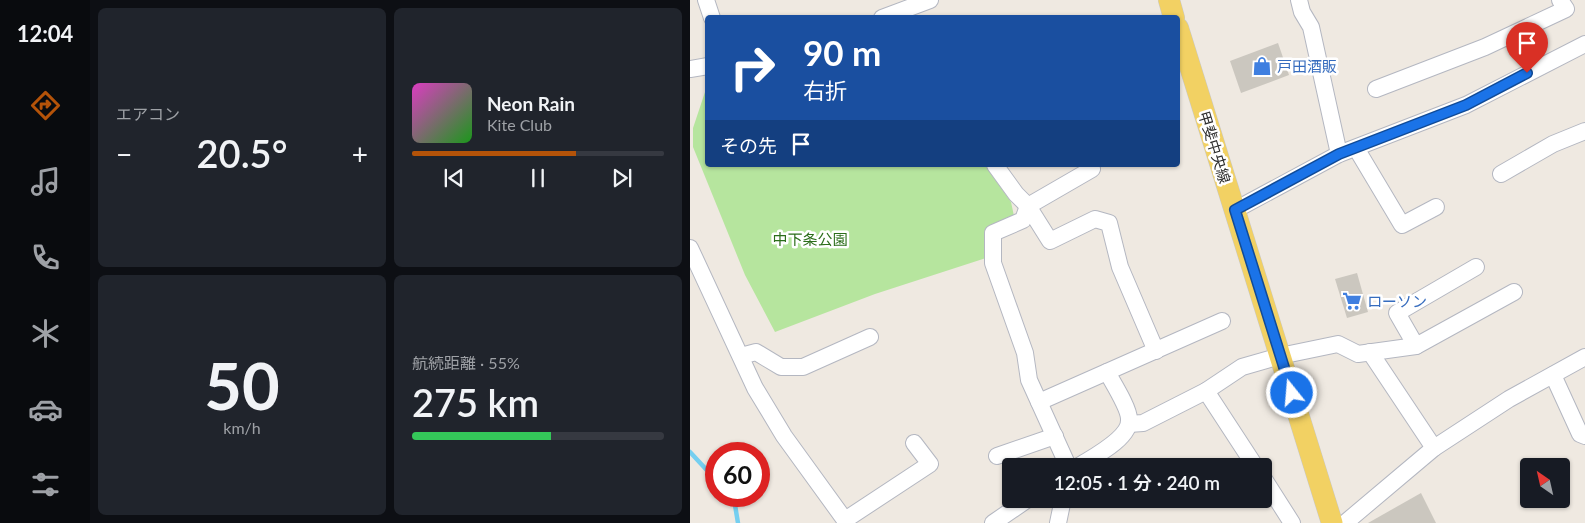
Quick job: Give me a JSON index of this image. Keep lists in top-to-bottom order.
{
  "streets": {
    "main road": ["甲斐中央線"]
  },
  "parks": ["中下条公園"],
  "places": {
    "shop": ["戸田酒販"],
    "supermarket": ["ローソン"]
  },
  "north": "top left",
  "page": {
    "tabs": "12:04",
    "tile": [
      "エアコン",
      ["50", "km/h"],
      ["航続距離 · 55%", "275 km"]
    ],
    "turn": ["90 m", "右折"],
    "song": ["Neon Rain", "Kite Club"],
    "then": "その先",
    "heat": ["−", "20.5°", "+"],
    "limit": "60",
    "trip": "12:05 · 1 分 · 240 m"
  }
}
